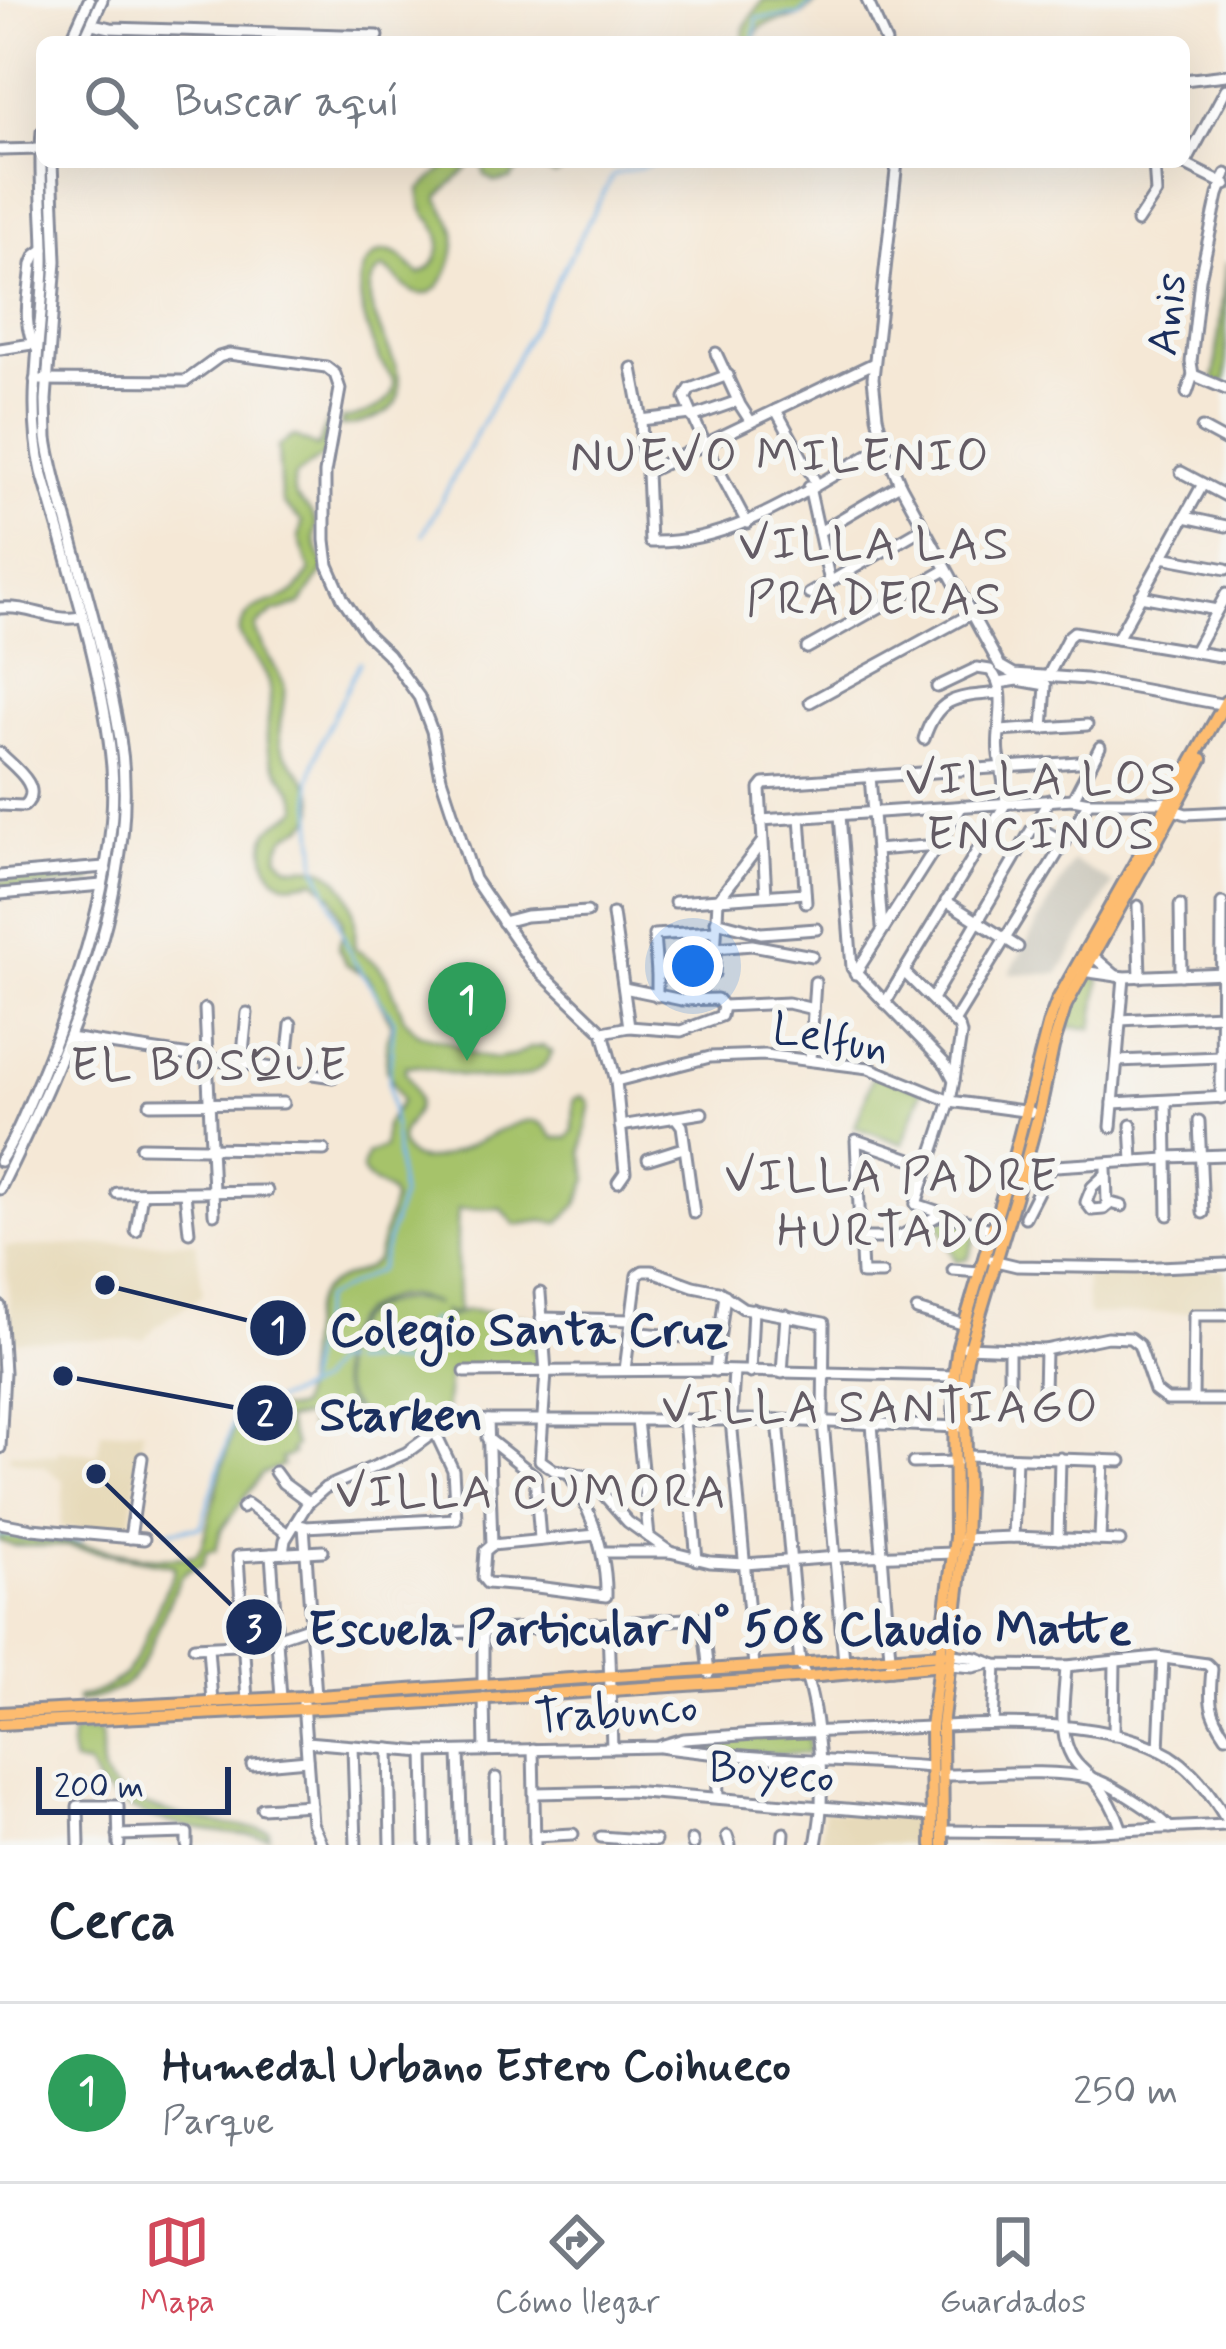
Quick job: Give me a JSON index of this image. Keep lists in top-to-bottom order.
{
  "streets": {
    "street": [
      "Anis",
      "Lelfun",
      "Trabunco",
      "Boyeco"
    ]
  },
  "districts": [
    "NUEVO MILENIO",
    "VILLA LAS PRADERAS",
    "VILLA LOS ENCINOS",
    "EL BOSQUE",
    "VILLA PADRE HURTADO",
    "VILLA SANTIAGO",
    "VILLA CUMORA"
  ],
  "places": ["Colegio Santa Cruz", "Starken", "Escuela Particular N° 508 Claudio Matte"],
  "scale_bar": "200 m",
  "page": {
    "search": "Buscar aquí",
    "pins": "1",
    "scale": "200 m",
    "heading": "Cerca",
    "list": [
      {
        "mark": "1",
        "name": "Humedal Urbano Estero Coihueco",
        "note": "Parque",
        "value": "250 m"
      }
    ],
    "nav": ["Mapa", "Cómo llegar", "Guardados"]
  }
}
